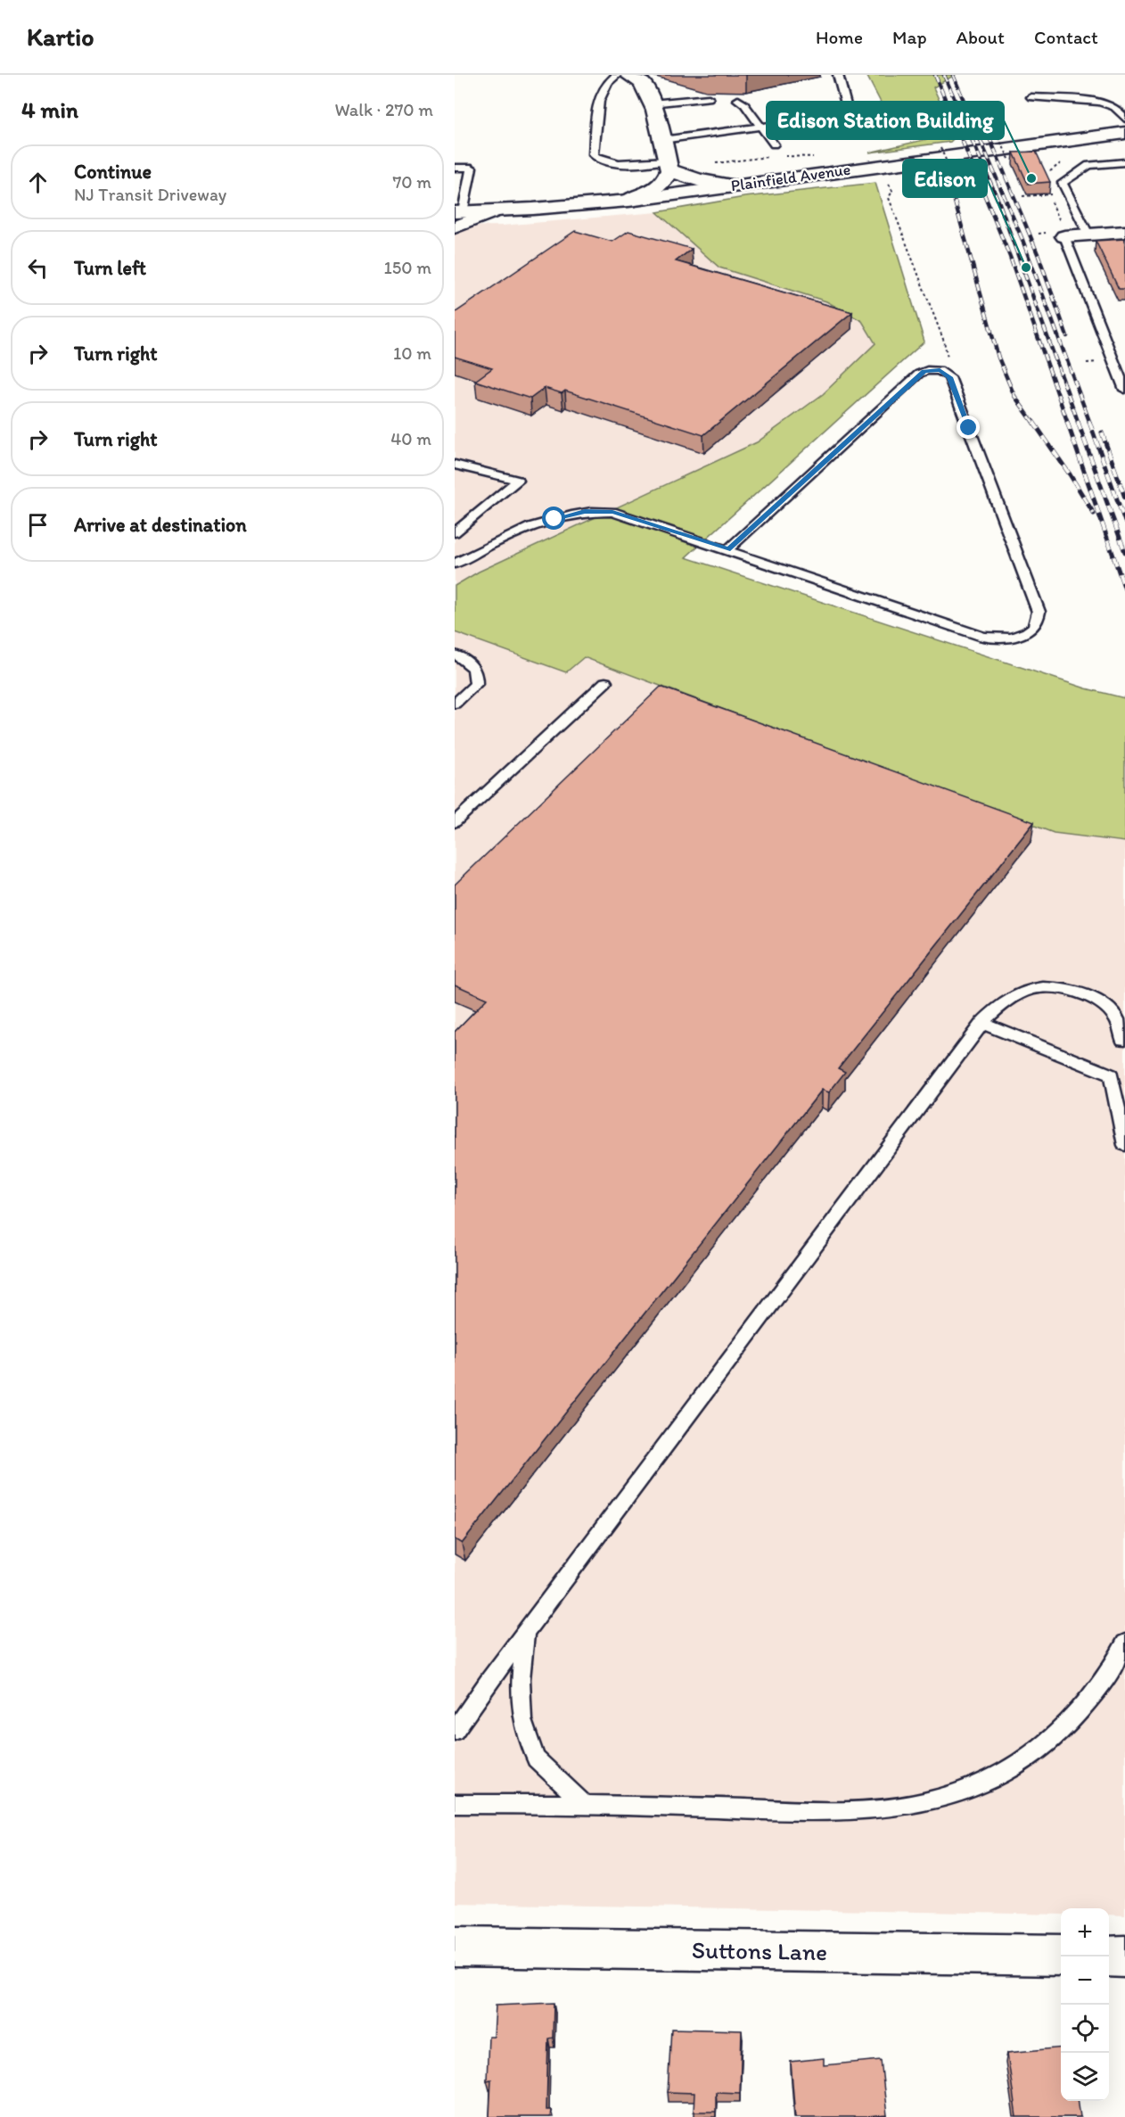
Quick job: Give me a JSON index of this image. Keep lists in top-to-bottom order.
{
  "streets": {
    "street": ["Plainfield Avenue", "Suttons Lane"]
  },
  "places": ["Edison Station Building", "Edison"],
  "page": {
    "header": "Kartio",
    "nav": [
      "Home",
      "Map",
      "About",
      "Contact"
    ],
    "heading": ["4 min", "Walk · 270 m"],
    "list": [
      ["Continue", "NJ Transit Driveway", "70 m"],
      ["Turn left", "150 m"],
      ["Turn right", "10 m"],
      ["Turn right", "40 m"],
      "Arrive at destination"
    ],
    "map_buttons": ["+", "−"]
  }
}
